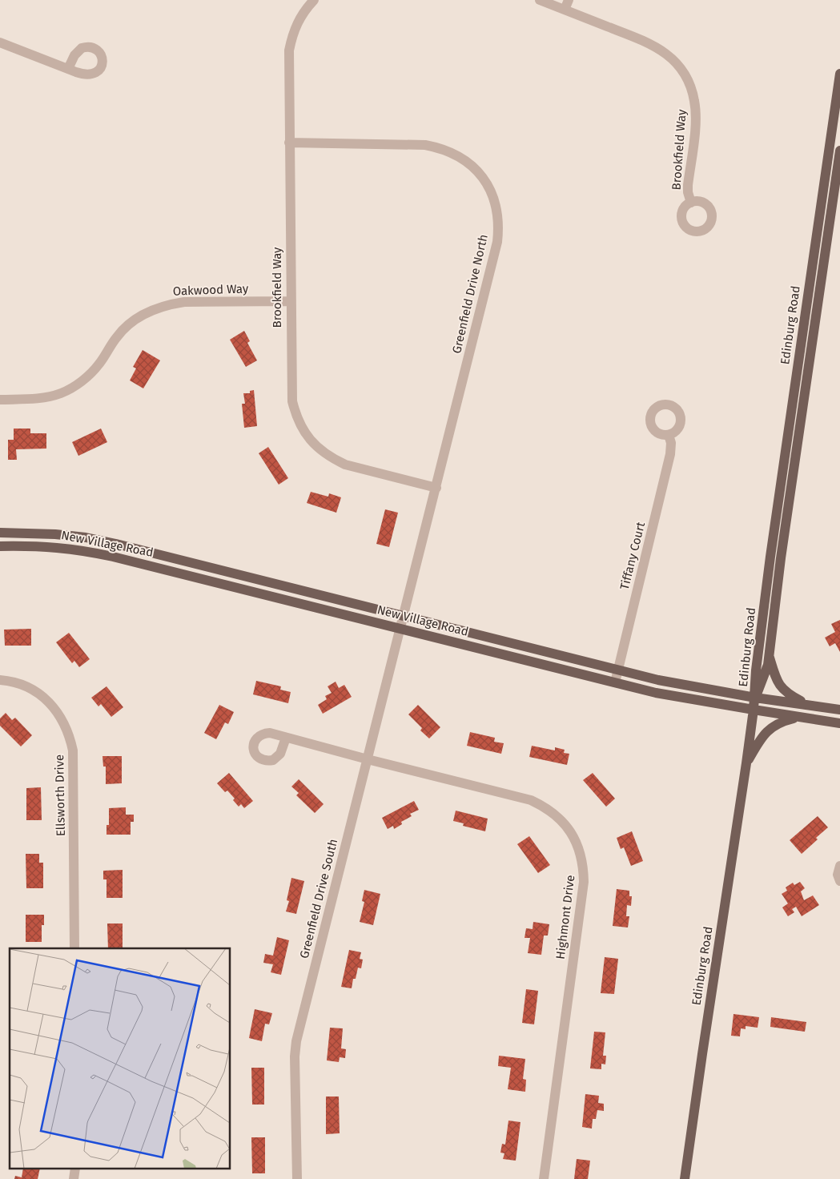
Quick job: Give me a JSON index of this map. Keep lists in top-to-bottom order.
{
  "streets": {
    "main road": ["Edinburg Road", "New Village Road"],
    "street": [
      "Brookfield Way",
      "Oakwood Way",
      "Greenfield Drive North",
      "Tiffany Court",
      "Ellsworth Drive",
      "Greenfield Drive South",
      "Highmont Drive"
    ]
  },
  "crossings": [
    ["Brookfield Way", "Oakwood Way"],
    ["Brookfield Way", "Greenfield Drive North"],
    ["Greenfield Drive North", "New Village Road"],
    ["Greenfield Drive North", "Greenfield Drive South"],
    ["Edinburg Road", "New Village Road"],
    ["New Village Road", "Tiffany Court"],
    ["New Village Road", "Greenfield Drive South"],
    ["Greenfield Drive South", "Highmont Drive"]
  ]
}
